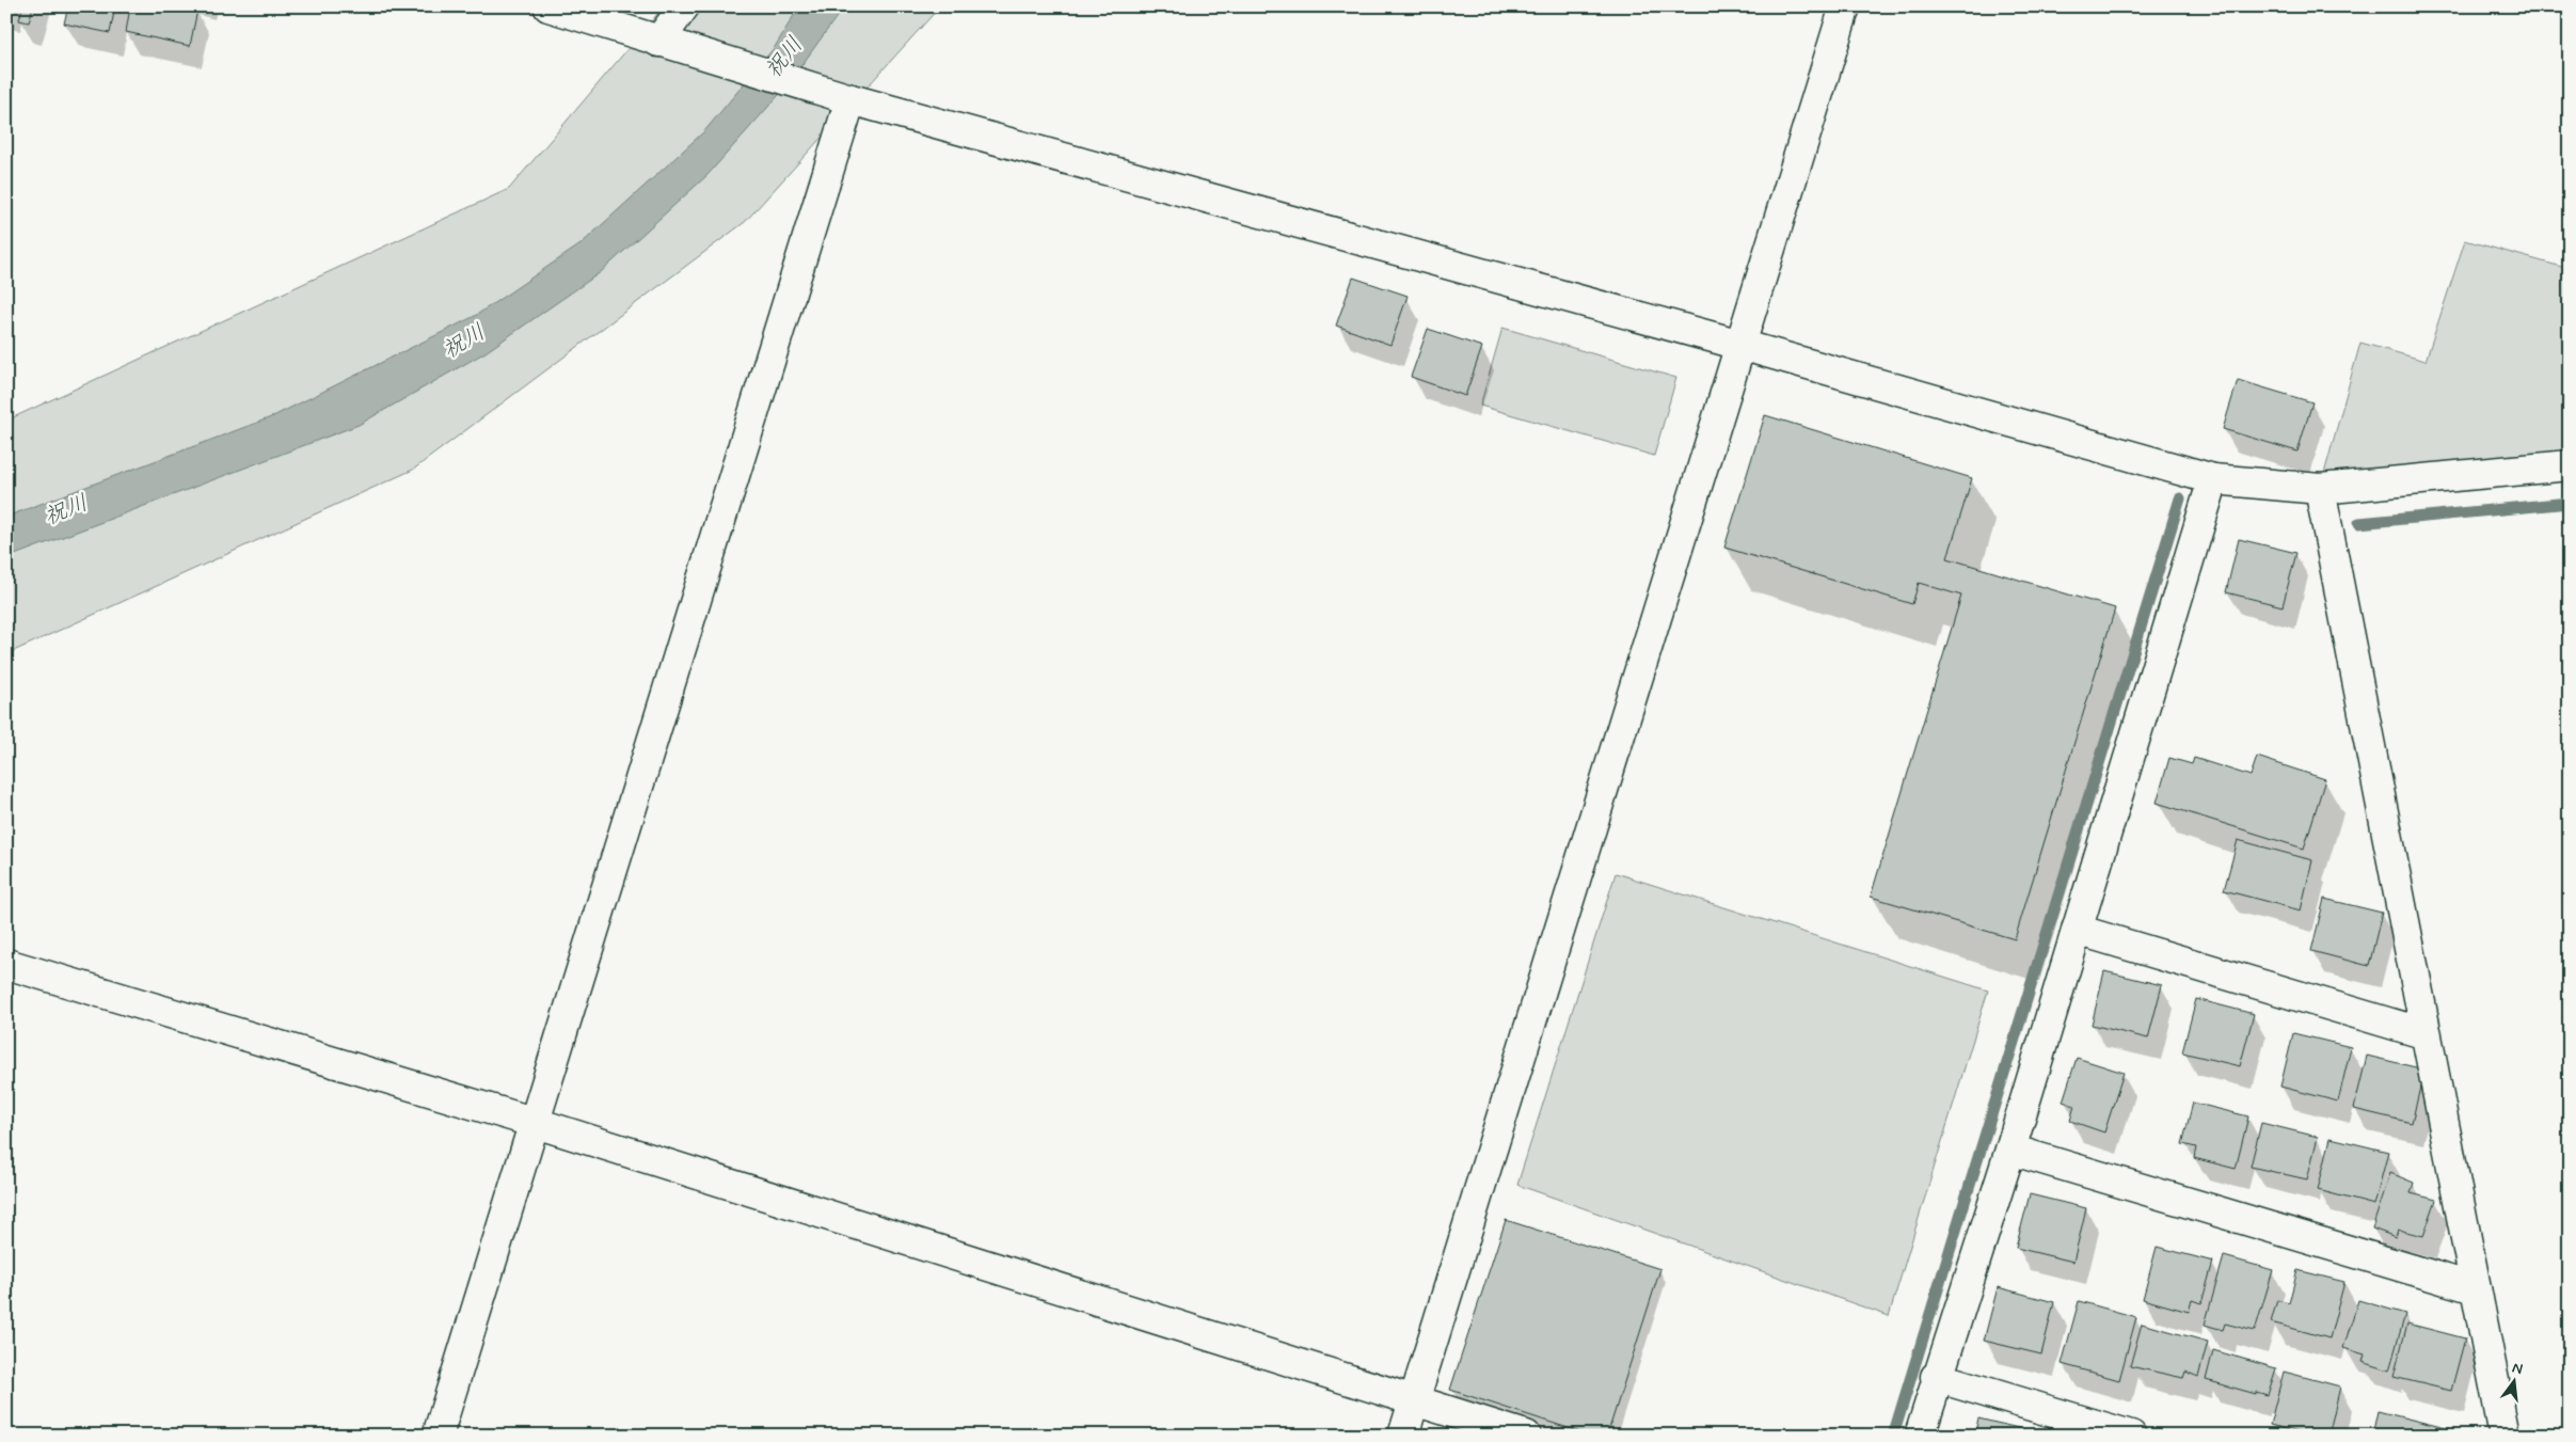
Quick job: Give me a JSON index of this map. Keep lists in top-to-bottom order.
{
  "water": ["祝川"],
  "north": "top"
}
